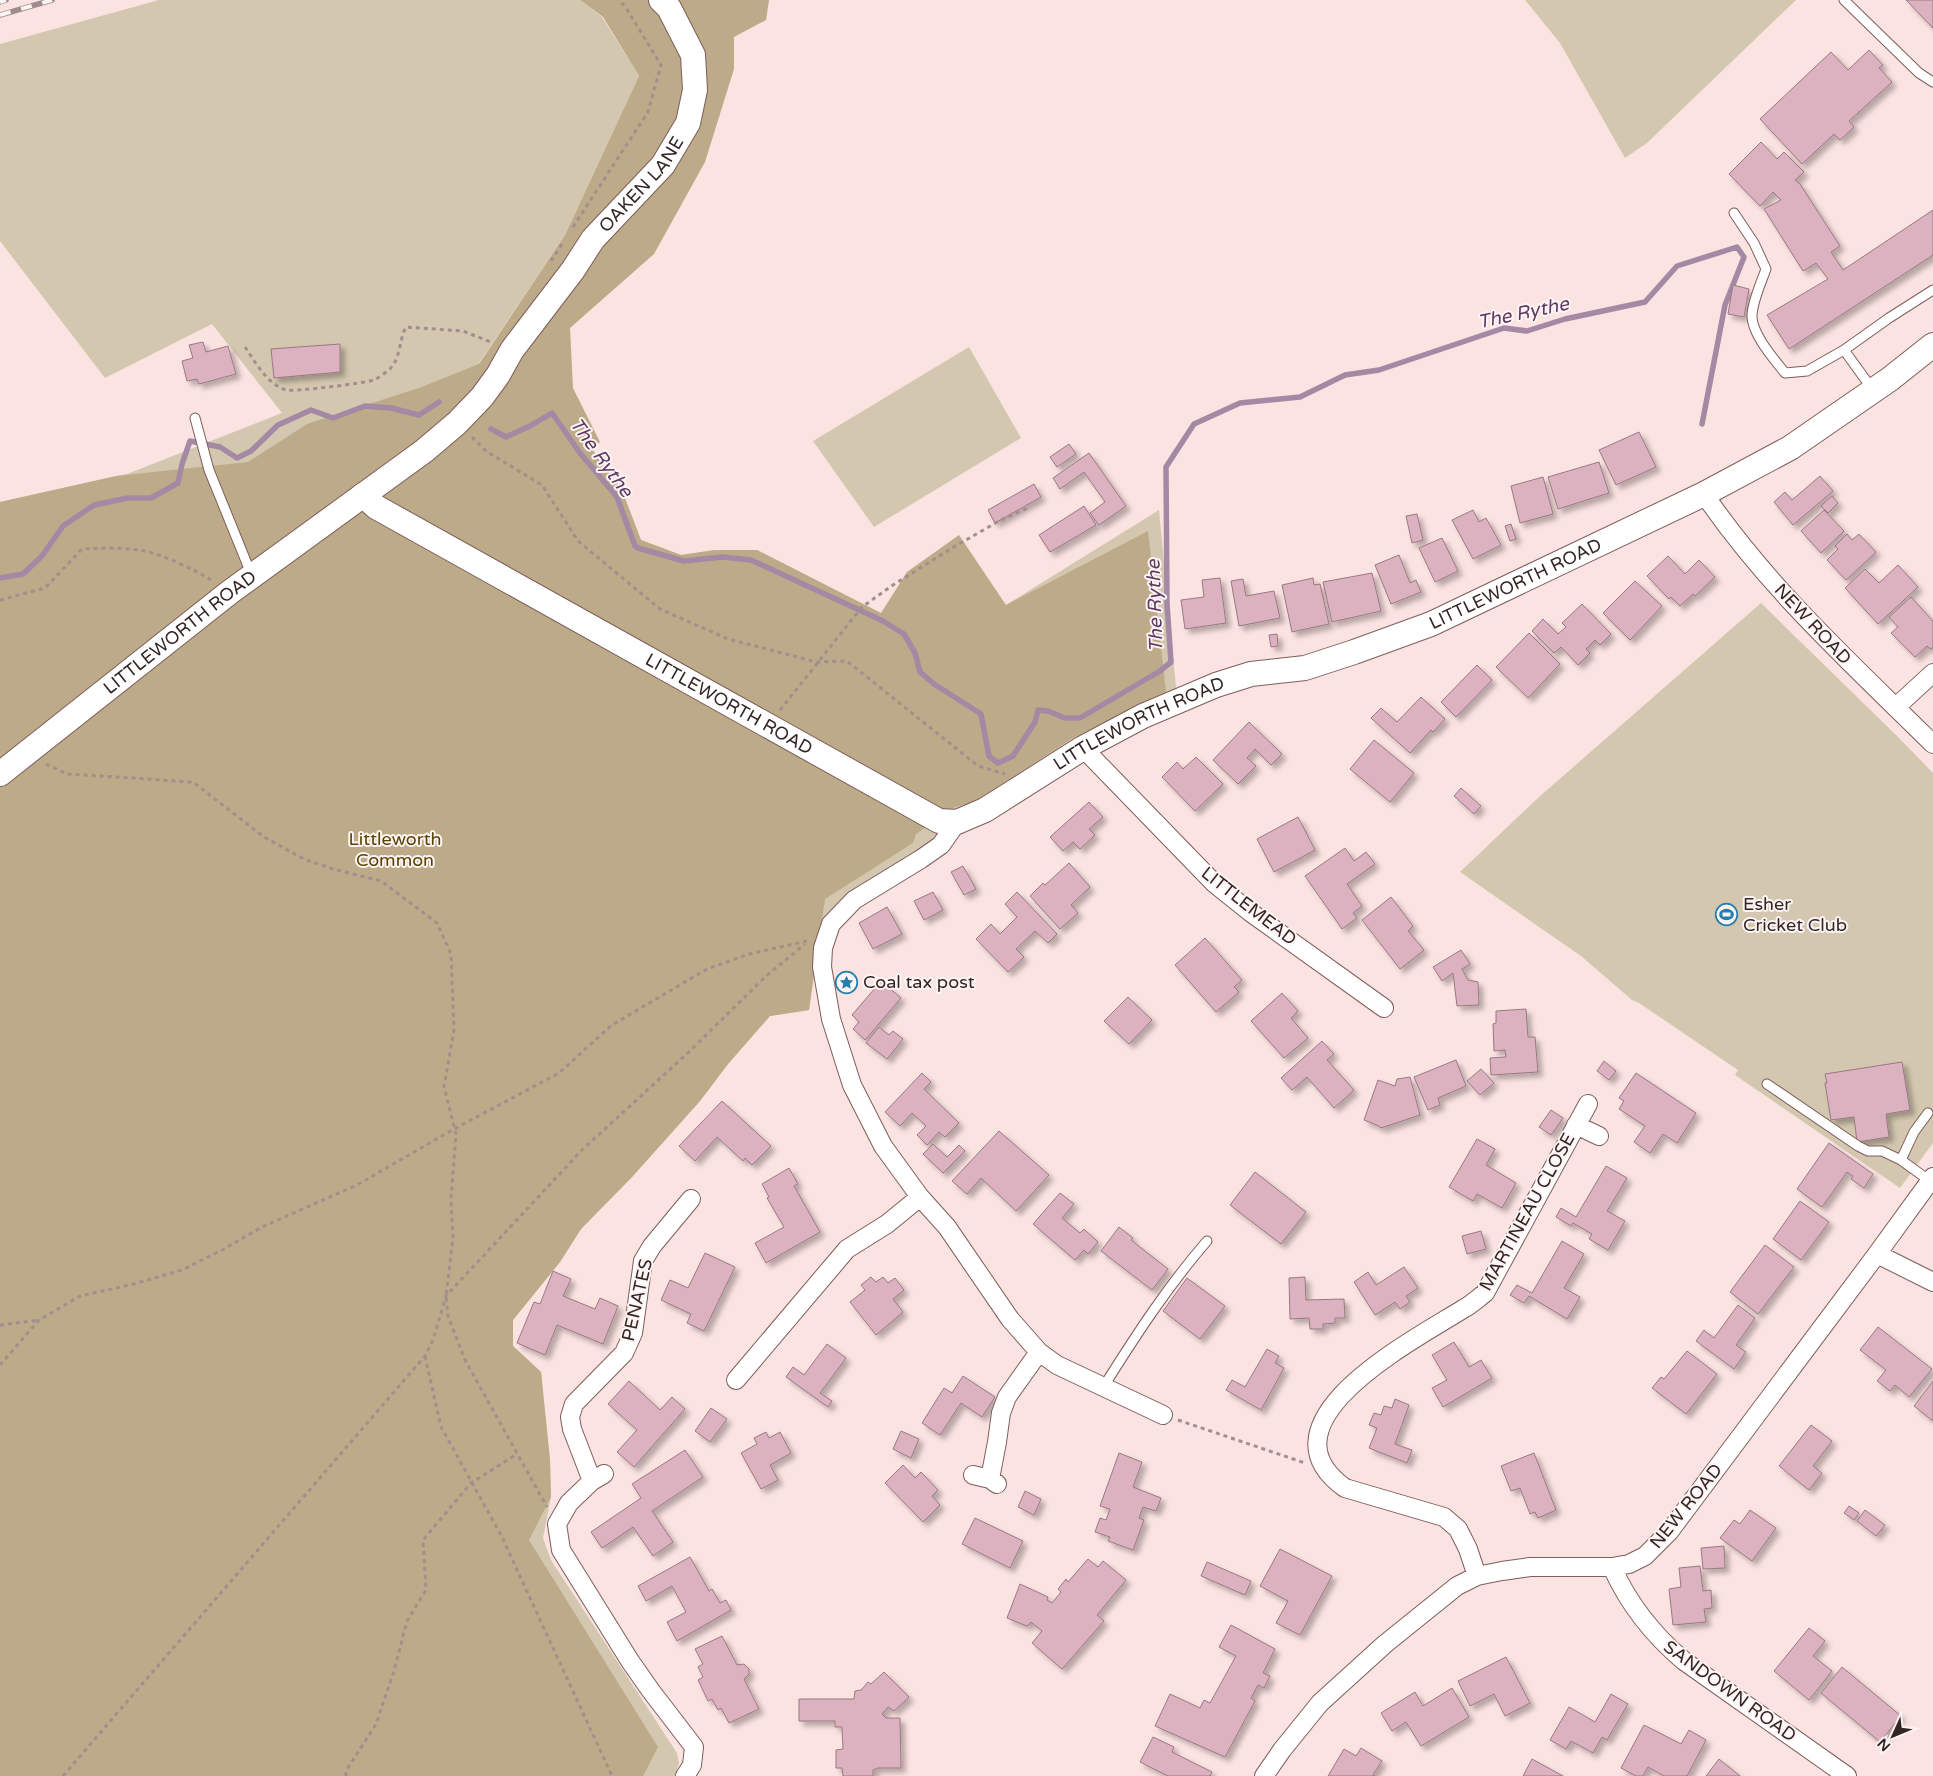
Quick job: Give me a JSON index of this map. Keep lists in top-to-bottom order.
{
  "streets": {
    "street": [
      "OAKEN LANE",
      "LITTLEWORTH ROAD",
      "NEW ROAD",
      "LITTLEMEAD",
      "MARTINEAU CLOSE",
      "PENATES",
      "SANDOWN ROAD"
    ]
  },
  "crossings": [
    ["OAKEN LANE", "LITTLEWORTH ROAD"],
    ["LITTLEWORTH ROAD", "NEW ROAD"],
    ["LITTLEWORTH ROAD", "LITTLEMEAD"],
    ["NEW ROAD", "SANDOWN ROAD"]
  ],
  "water": ["The Rythe"],
  "parks": ["Littleworth Common"],
  "places": {
    "sports": ["Esher Cricket Club"],
    "place": ["Coal tax post"]
  },
  "north": "bottom left"
}
